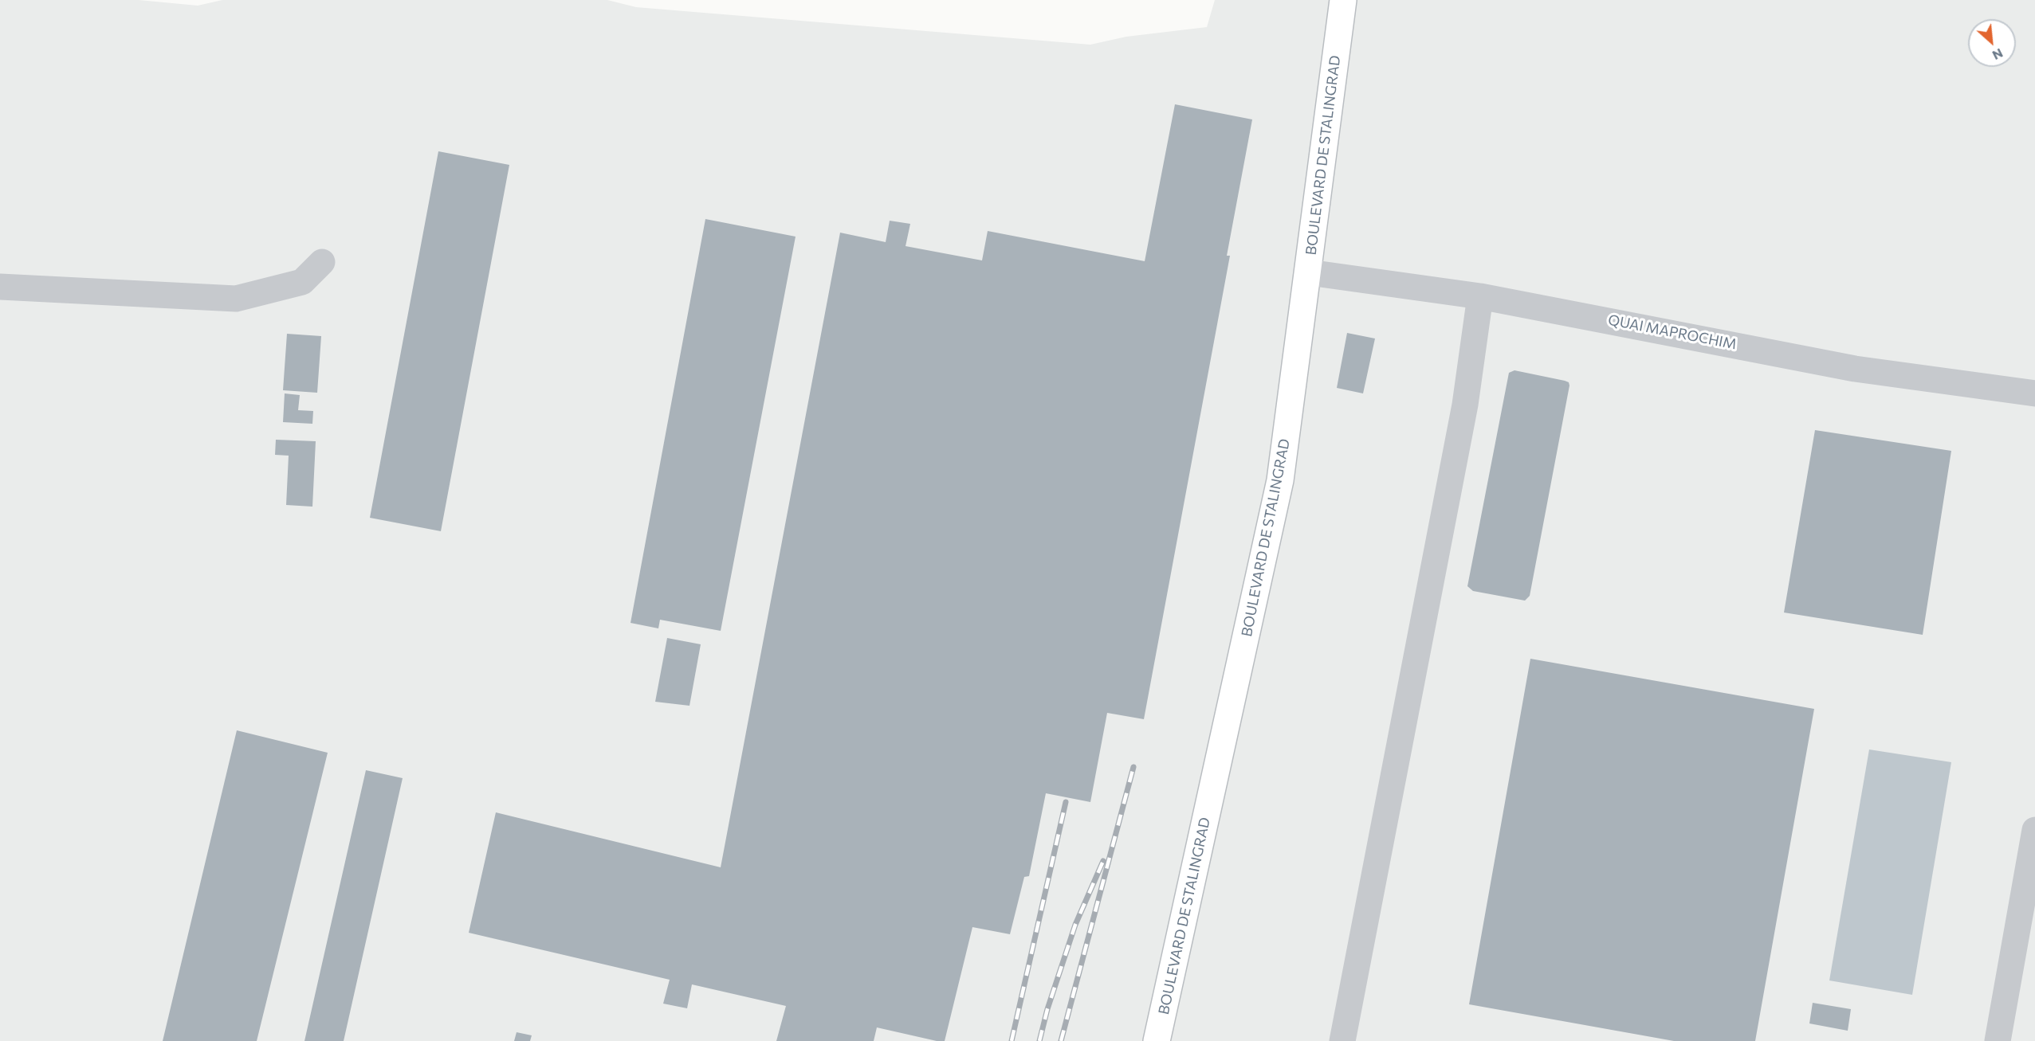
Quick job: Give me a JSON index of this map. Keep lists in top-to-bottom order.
{
  "streets": {
    "main road": ["BOULEVARD DE STALINGRAD"],
    "lane": ["QUAI MAPROCHIM"]
  },
  "crossings": [
    ["BOULEVARD DE STALINGRAD", "QUAI MAPROCHIM"]
  ],
  "north": "bottom right"
}
